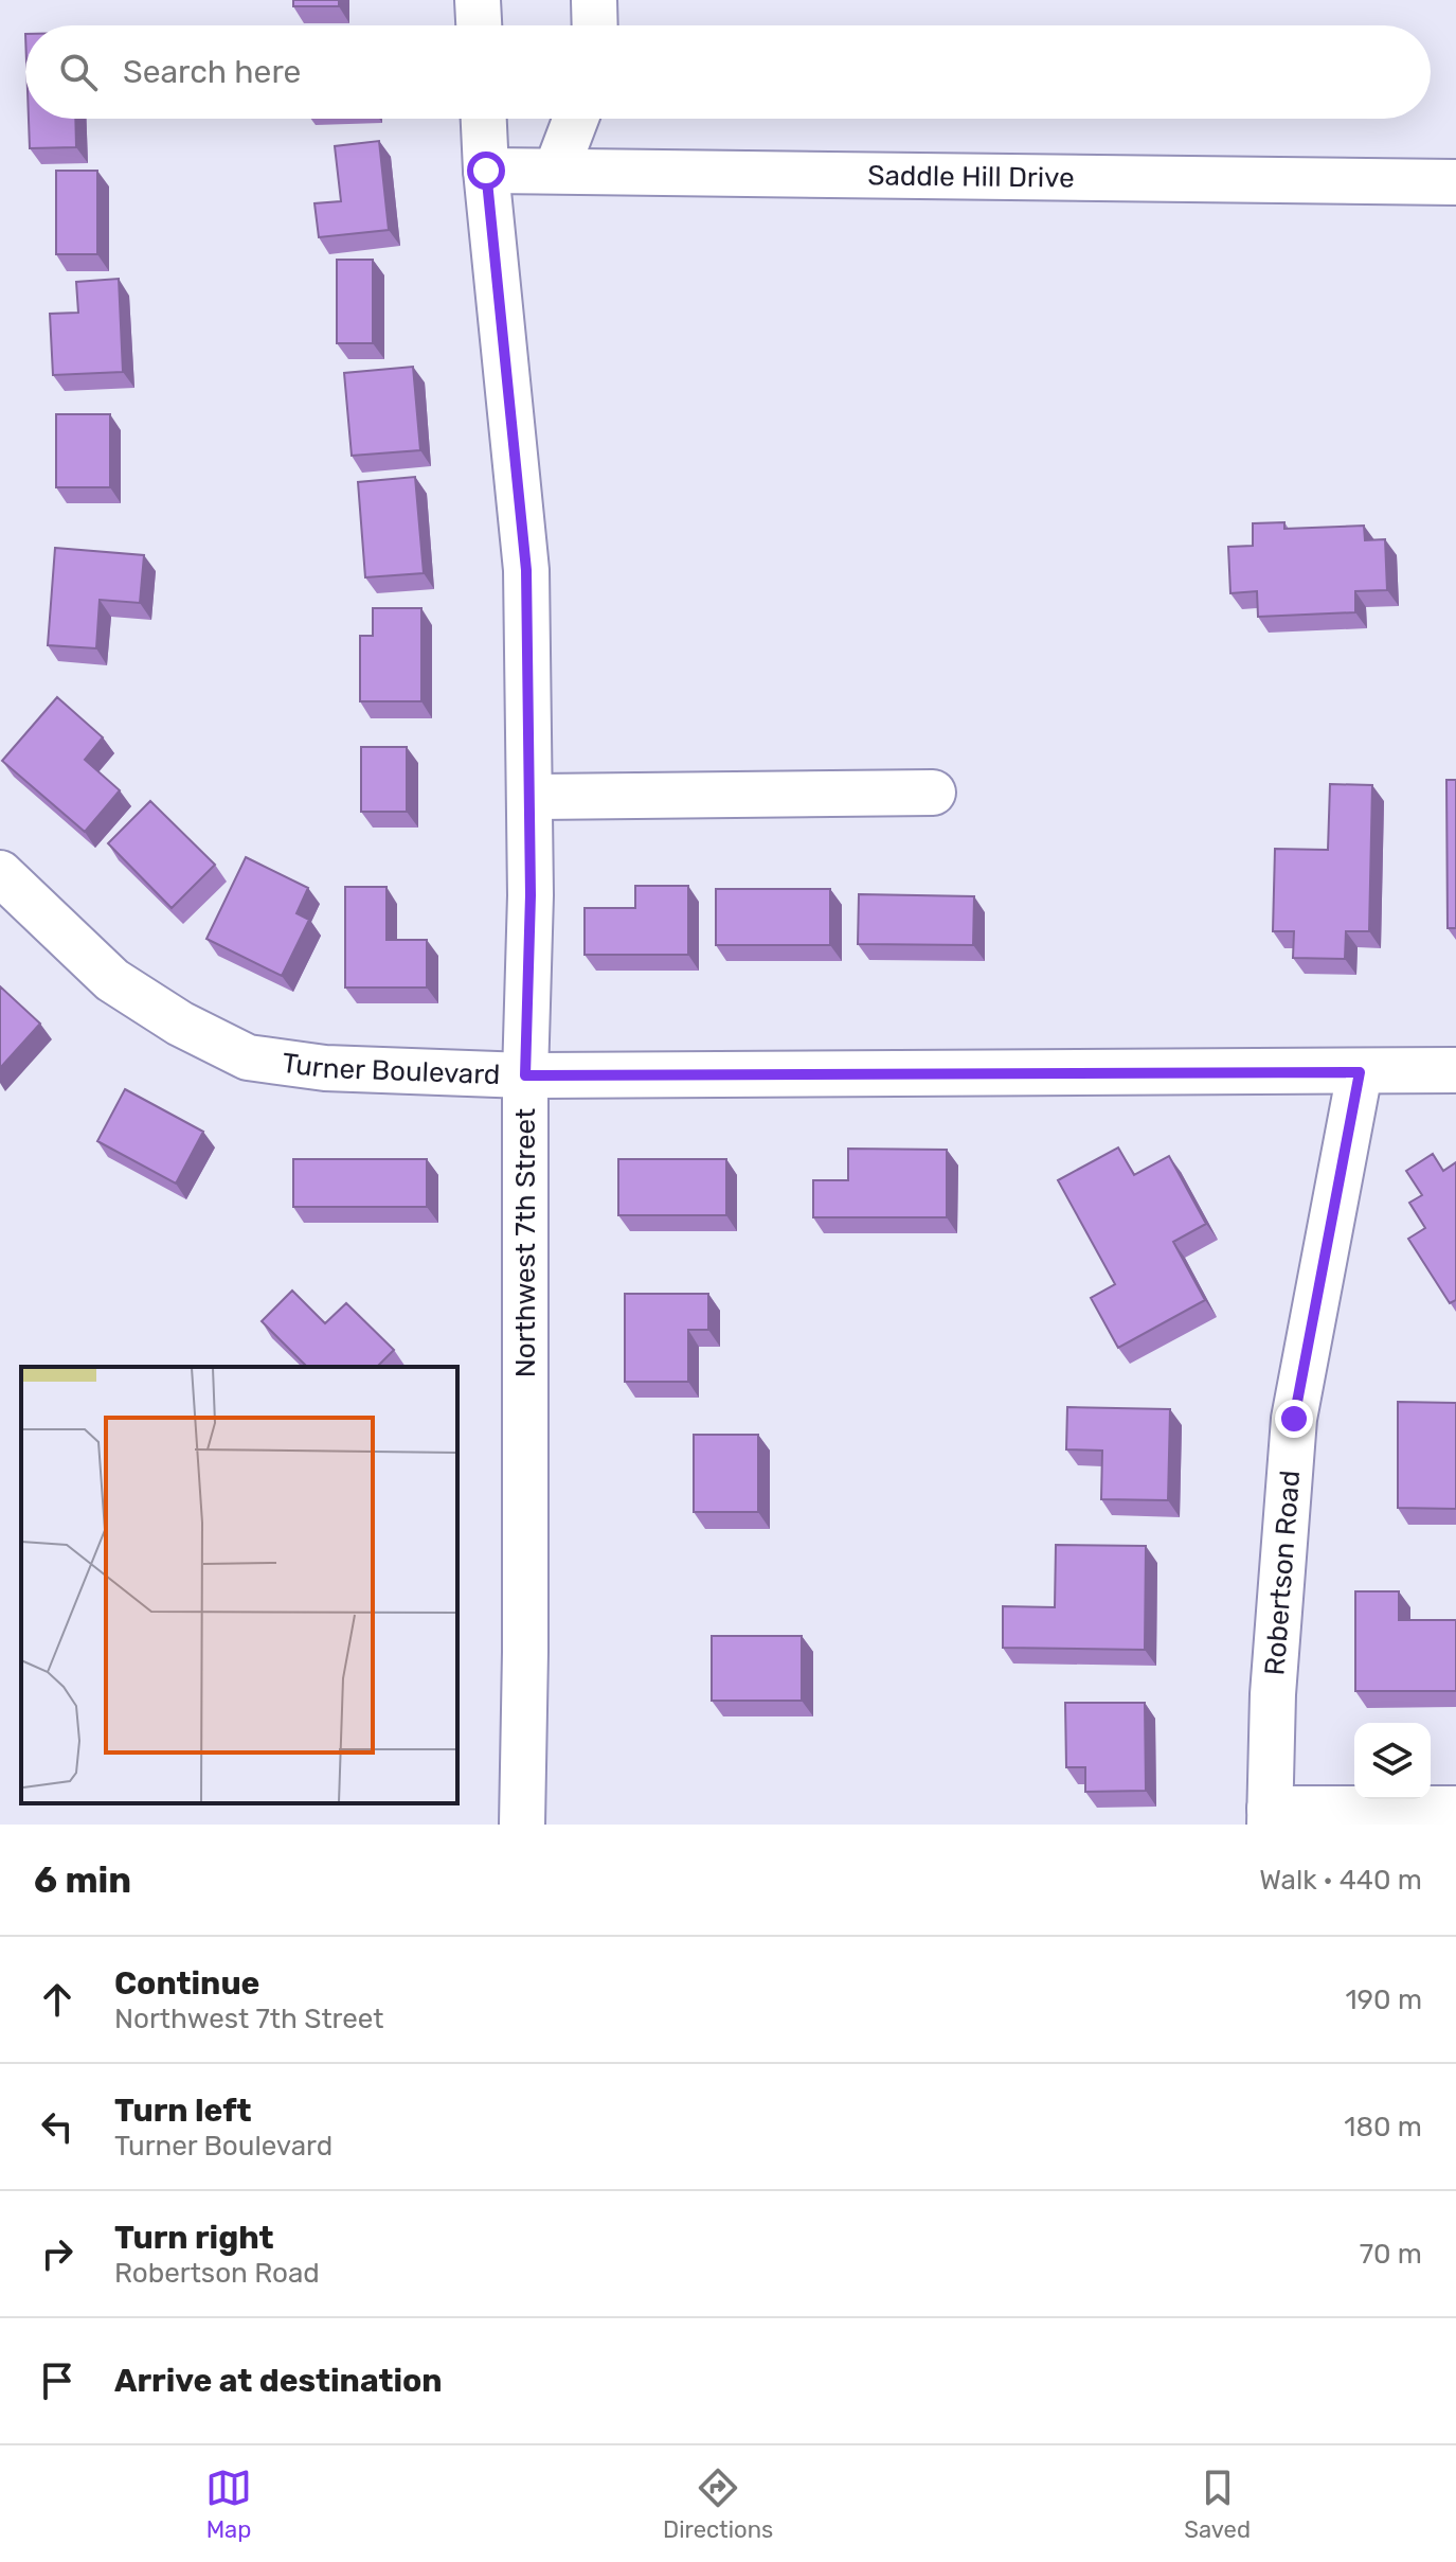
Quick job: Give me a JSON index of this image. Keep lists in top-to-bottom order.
{
  "streets": {
    "street": [
      "Saddle Hill Drive",
      "Turner Boulevard",
      "Northwest 7th Street",
      "Robertson Road"
    ]
  },
  "crossings": [
    ["Saddle Hill Drive", "Northwest 7th Street"],
    ["Turner Boulevard", "Northwest 7th Street"],
    ["Turner Boulevard", "Robertson Road"]
  ],
  "page": {
    "search": "Search here",
    "heading": ["6 min", "Walk · 440 m"],
    "list": [
      ["Continue", "Northwest 7th Street", "190 m"],
      ["Turn left", "Turner Boulevard", "180 m"],
      ["Turn right", "Robertson Road", "70 m"],
      "Arrive at destination"
    ],
    "nav": ["Map", "Directions", "Saved"]
  }
}
